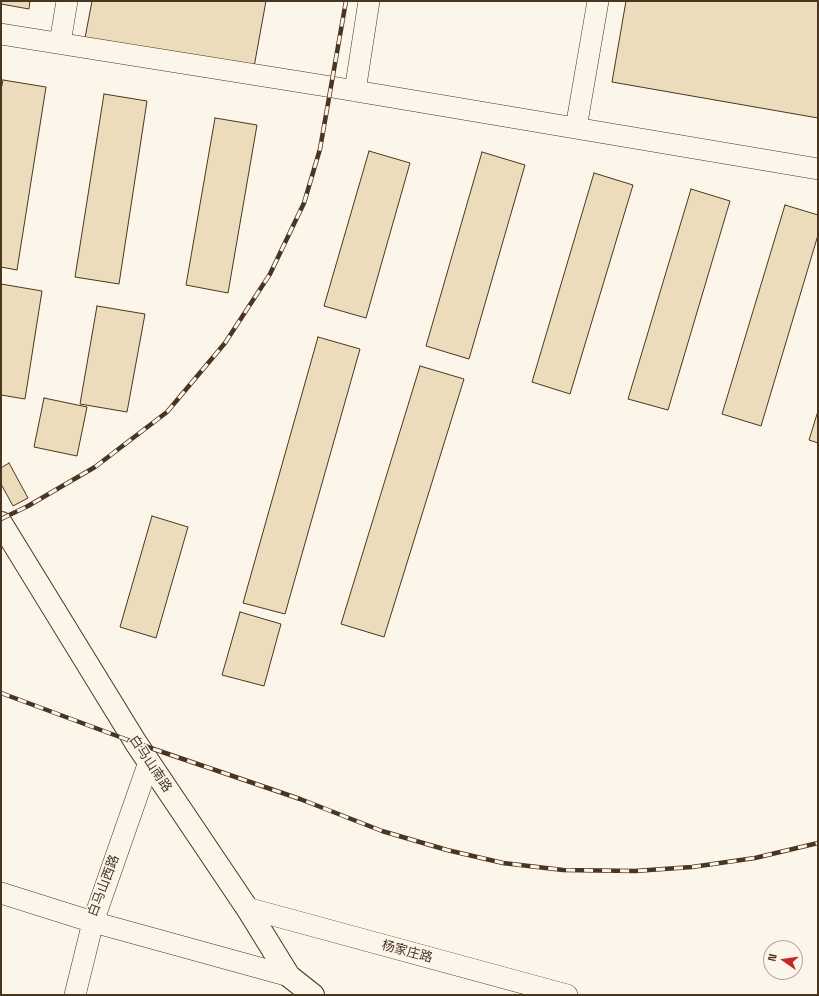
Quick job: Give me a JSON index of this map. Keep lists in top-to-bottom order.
{
  "streets": {
    "main road": ["白马山南路"],
    "street": ["白马山西路", "杨家庄路"]
  },
  "crossings": [
    ["白马山南路", "白马山西路"],
    ["白马山南路", "杨家庄路"]
  ],
  "north": "left"
}
